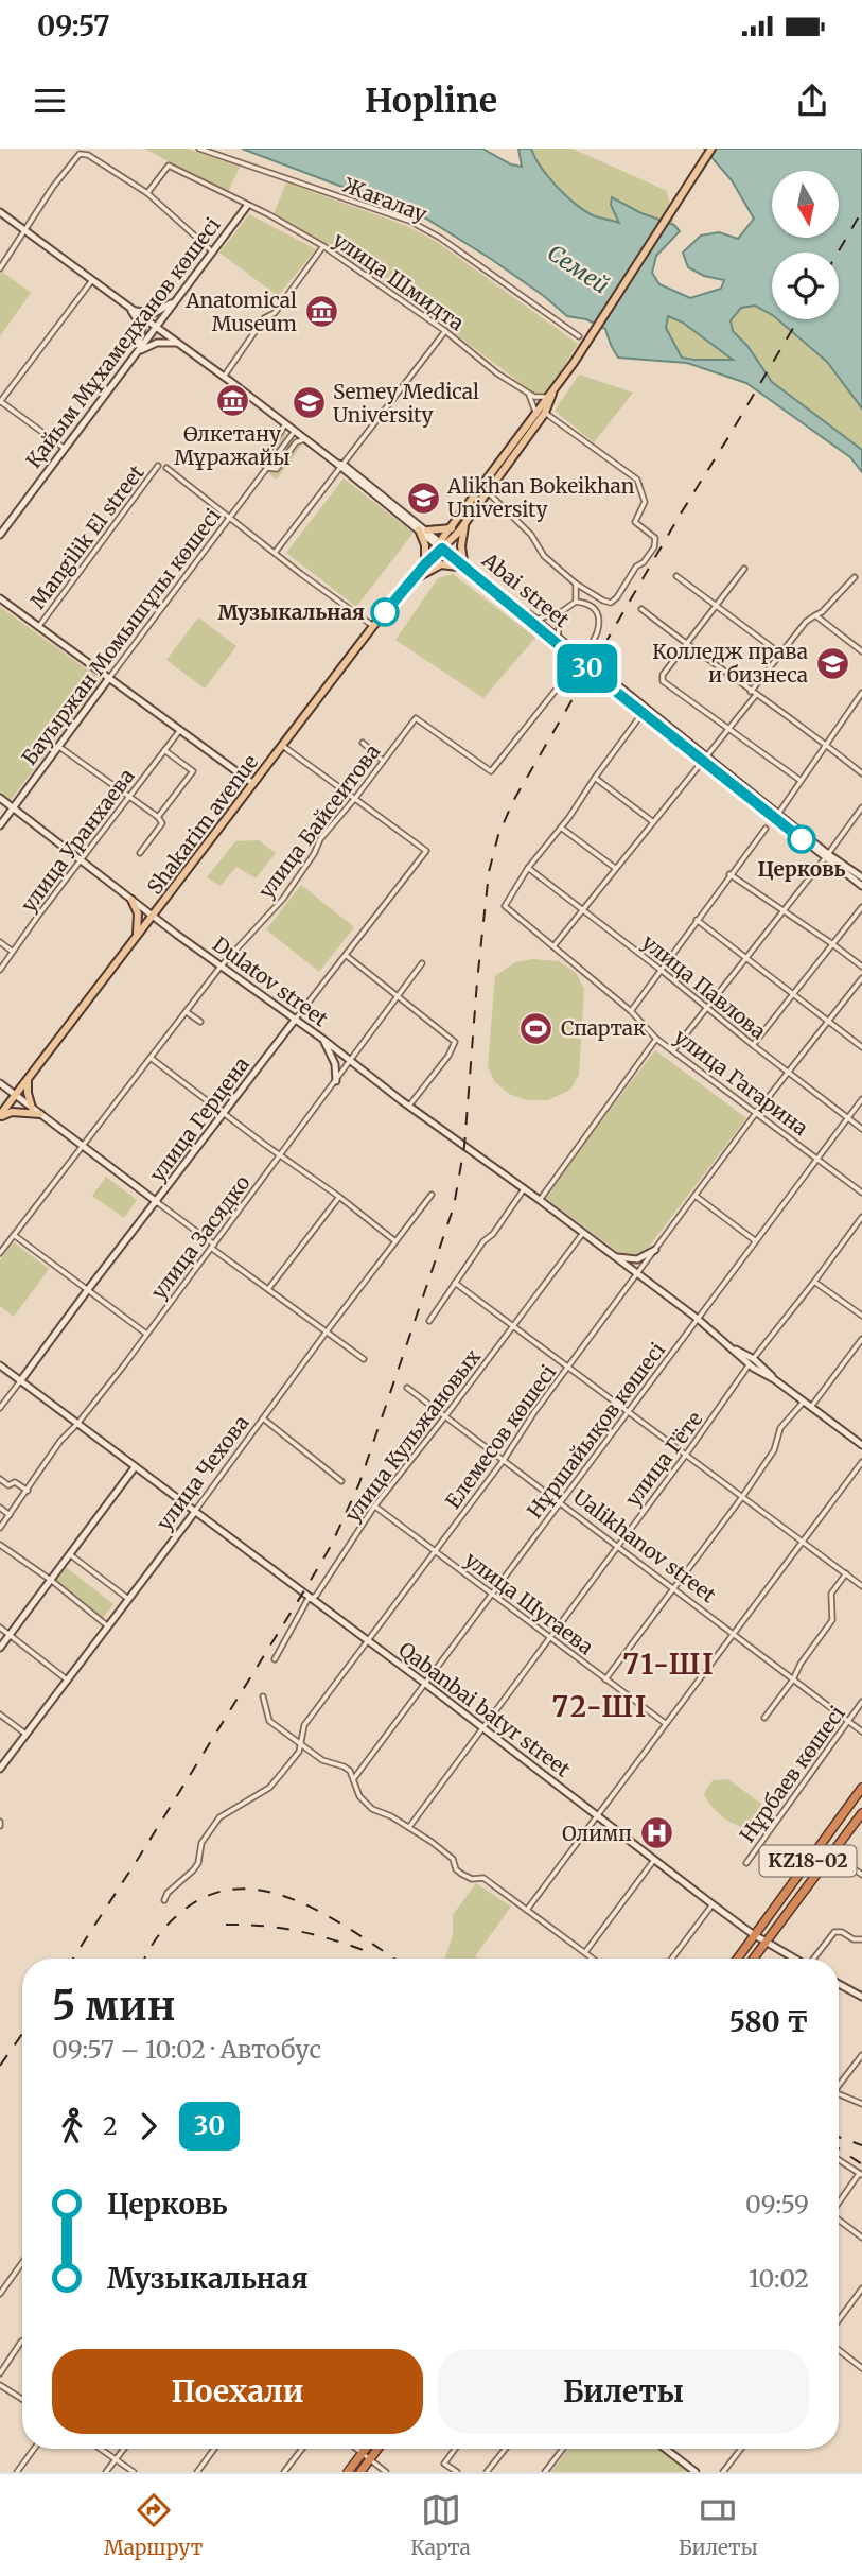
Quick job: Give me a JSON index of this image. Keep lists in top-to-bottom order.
{
  "streets": {
    "highway": ["KZ18-02"],
    "main road": ["Shakarim avenue"],
    "street": [
      "Жағалау",
      "улица Шмидта",
      "Қайым Мұхамедханов көшесі",
      "Mangilik El street",
      "Abai street",
      "Бауыржан Момышұлы көшесі",
      "улица Байсеитова",
      "улица Уранхаева",
      "Dulatov street",
      "улица Павлова",
      "улица Гагарина",
      "улица Герцена",
      "улица Засядко",
      "Нұршайықов көшесі",
      "улица Кульжановых",
      "Елемесов көшесі",
      "улица Гёте",
      "улица Чехова",
      "Ualikhanov street",
      "улица Шугаева",
      "Qabanbai batyr street",
      "Нұрбаев көшесі"
    ]
  },
  "crossings": [
    ["улица Шмидта", "Қайым Мұхамедханов көшесі"],
    ["Қайым Мұхамедханов көшесі", "Abai street"],
    ["Abai street", "Shakarim avenue"],
    ["Бауыржан Момышұлы көшесі", "Dulatov street"],
    ["улица Байсеитова", "Dulatov street"],
    ["улица Байсеитова", "улица Герцена"],
    ["Shakarim avenue", "Dulatov street"],
    ["улица Уранхаева", "Dulatov street"],
    ["Dulatov street", "улица Герцена"],
    ["Dulatov street", "улица Засядко"],
    ["Dulatov street", "улица Кульжановых"],
    ["Dulatov street", "Елемесов көшесі"],
    ["улица Павлова", "улица Гагарина"],
    ["улица Павлова", "Нұршайықов көшесі"],
    ["улица Павлова", "Елемесов көшесі"],
    ["улица Гагарина", "Нұршайықов көшесі"],
    ["улица Гагарина", "Елемесов көшесі"],
    ["Нұршайықов көшесі", "Ualikhanov street"],
    ["Нұршайықов көшесі", "улица Шугаева"],
    ["Нұршайықов көшесі", "Qabanbai batyr street"],
    ["улица Кульжановых", "Ualikhanov street"],
    ["улица Кульжановых", "улица Шугаева"],
    ["улица Кульжановых", "Qabanbai batyr street"],
    ["Елемесов көшесі", "Ualikhanov street"],
    ["Елемесов көшесі", "улица Шугаева"],
    ["Елемесов көшесі", "Qabanbai batyr street"],
    ["улица Гёте", "Ualikhanov street"],
    ["улица Гёте", "улица Шугаева"],
    ["улица Гёте", "Qabanbai batyr street"],
    ["улица Чехова", "Qabanbai batyr street"],
    ["Ualikhanov street", "Нұрбаев көшесі"],
    ["Qabanbai batyr street", "KZ18-02"]
  ],
  "districts": ["71-ШІ", "72-ШІ"],
  "water": ["Семей"],
  "places": {
    "museum": ["Anatomical Museum", "Өлкетану Мұражайы"],
    "school or university": ["Semey Medical University", "Alikhan Bokeikhan University", "Колледж права и бизнеса"],
    "other": ["Музыкальная", "Церковь"],
    "sports": ["Спартак"],
    "hospital": ["Олимп"]
  },
  "lines": ["bus line 30"],
  "north": "bottom",
  "page": {
    "status": "09:57",
    "header": "Hopline",
    "on_map": "30",
    "heading": ["5 мин", "09:57 – 10:02 · Автобус", "580 ₸"],
    "legs": ["2", "30"],
    "list": [
      {
        "name": "Церковь",
        "value": "09:59"
      },
      {
        "name": "Музыкальная",
        "value": "10:02"
      }
    ],
    "buttons": ["Поехали", "Билеты"],
    "tabs": ["Маршрут", "Карта", "Билеты"]
  }
}
